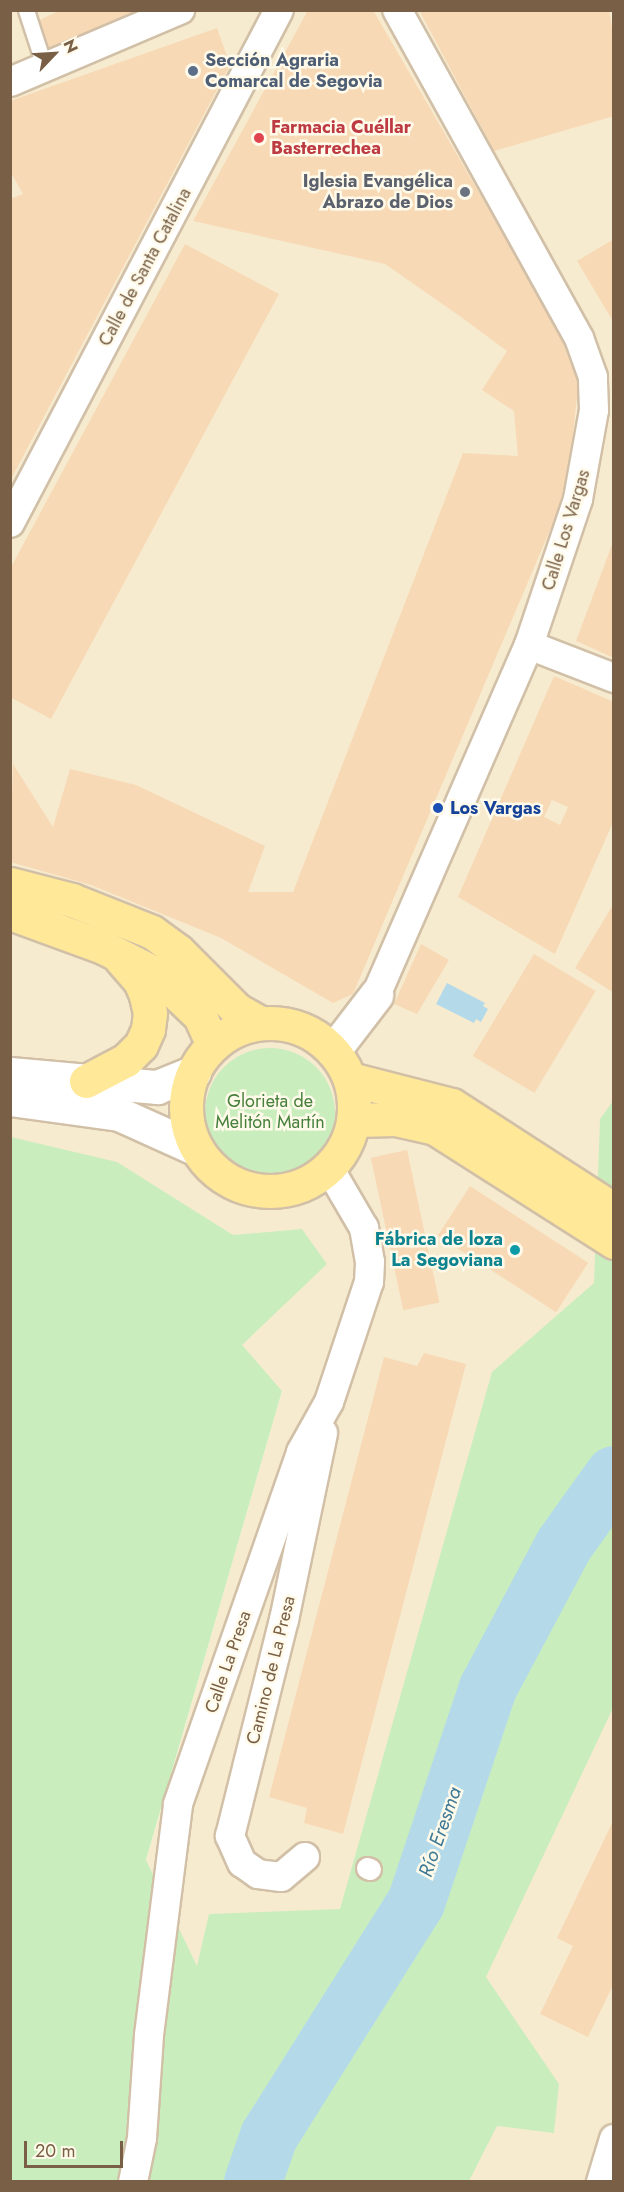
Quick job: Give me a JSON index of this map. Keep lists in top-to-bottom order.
{
  "streets": {
    "main road": ["Calle Los Vargas"],
    "street": ["Calle de Santa Catalina", "Calle La Presa", "Camino de La Presa"]
  },
  "crossings": [
    ["Calle Los Vargas", "Calle La Presa"],
    ["Calle La Presa", "Camino de La Presa"]
  ],
  "water": ["Río Eresma"],
  "parks": ["Glorieta de Melitón Martín"],
  "places": [
    "Sección Agraria Comarcal de Segovia",
    "Farmacia Cuéllar Basterrechea",
    "Iglesia Evangélica Abrazo de Dios",
    "Los Vargas",
    "Fábrica de loza La Segoviana"
  ],
  "scale_bar": "20 m",
  "north": "top right"
}
